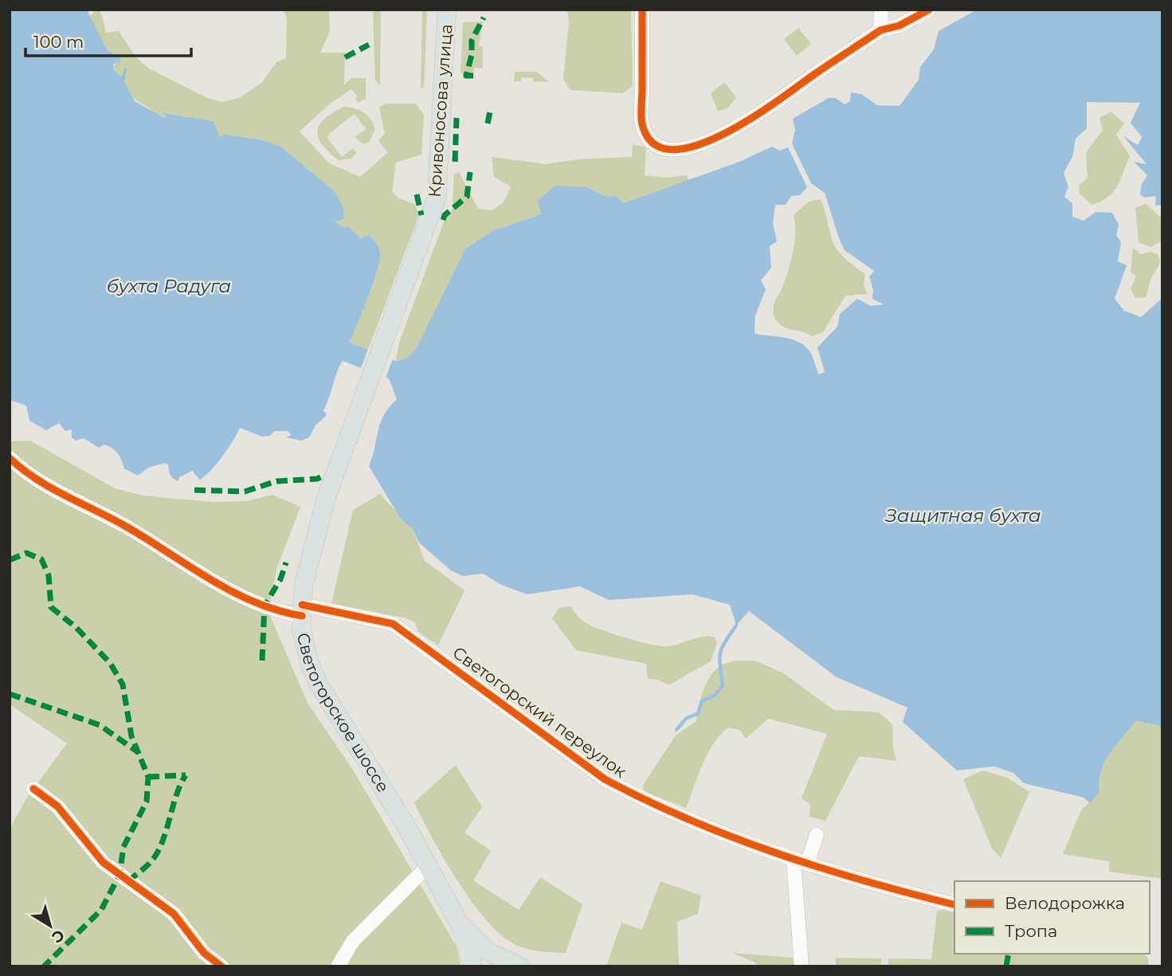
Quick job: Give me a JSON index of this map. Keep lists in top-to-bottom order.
{
  "streets": {
    "main road": ["Кривоносова улица", "Светогорское шоссе"],
    "street": ["Светогорский переулок"]
  },
  "crossings": [
    ["Кривоносова улица", "Светогорское шоссе"],
    ["Светогорское шоссе", "Светогорский переулок"]
  ],
  "water": ["бухта Радуга", "Защитная бухта"],
  "legend": ["Велодорожка", "Тропа"],
  "scale_bar": "100 m",
  "north": "bottom right"
}
